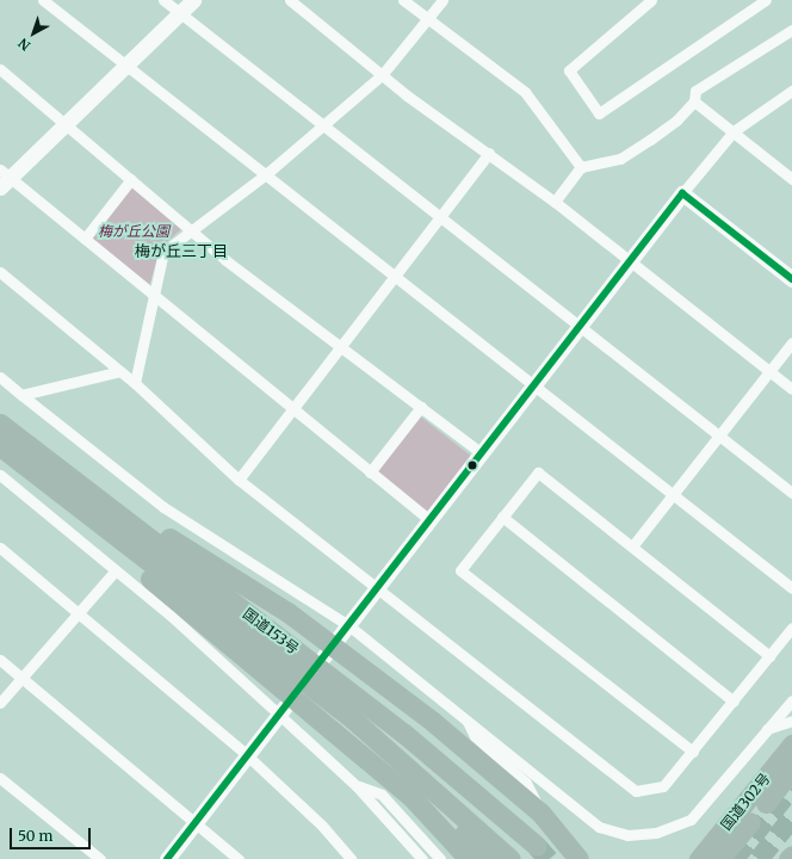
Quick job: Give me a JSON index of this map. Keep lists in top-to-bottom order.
{
  "streets": {
    "highway": ["国道153号", "国道302号"]
  },
  "districts": ["梅が丘三丁目"],
  "parks": ["梅が丘公園"],
  "scale_bar": "50 m",
  "north": "bottom left"
}
